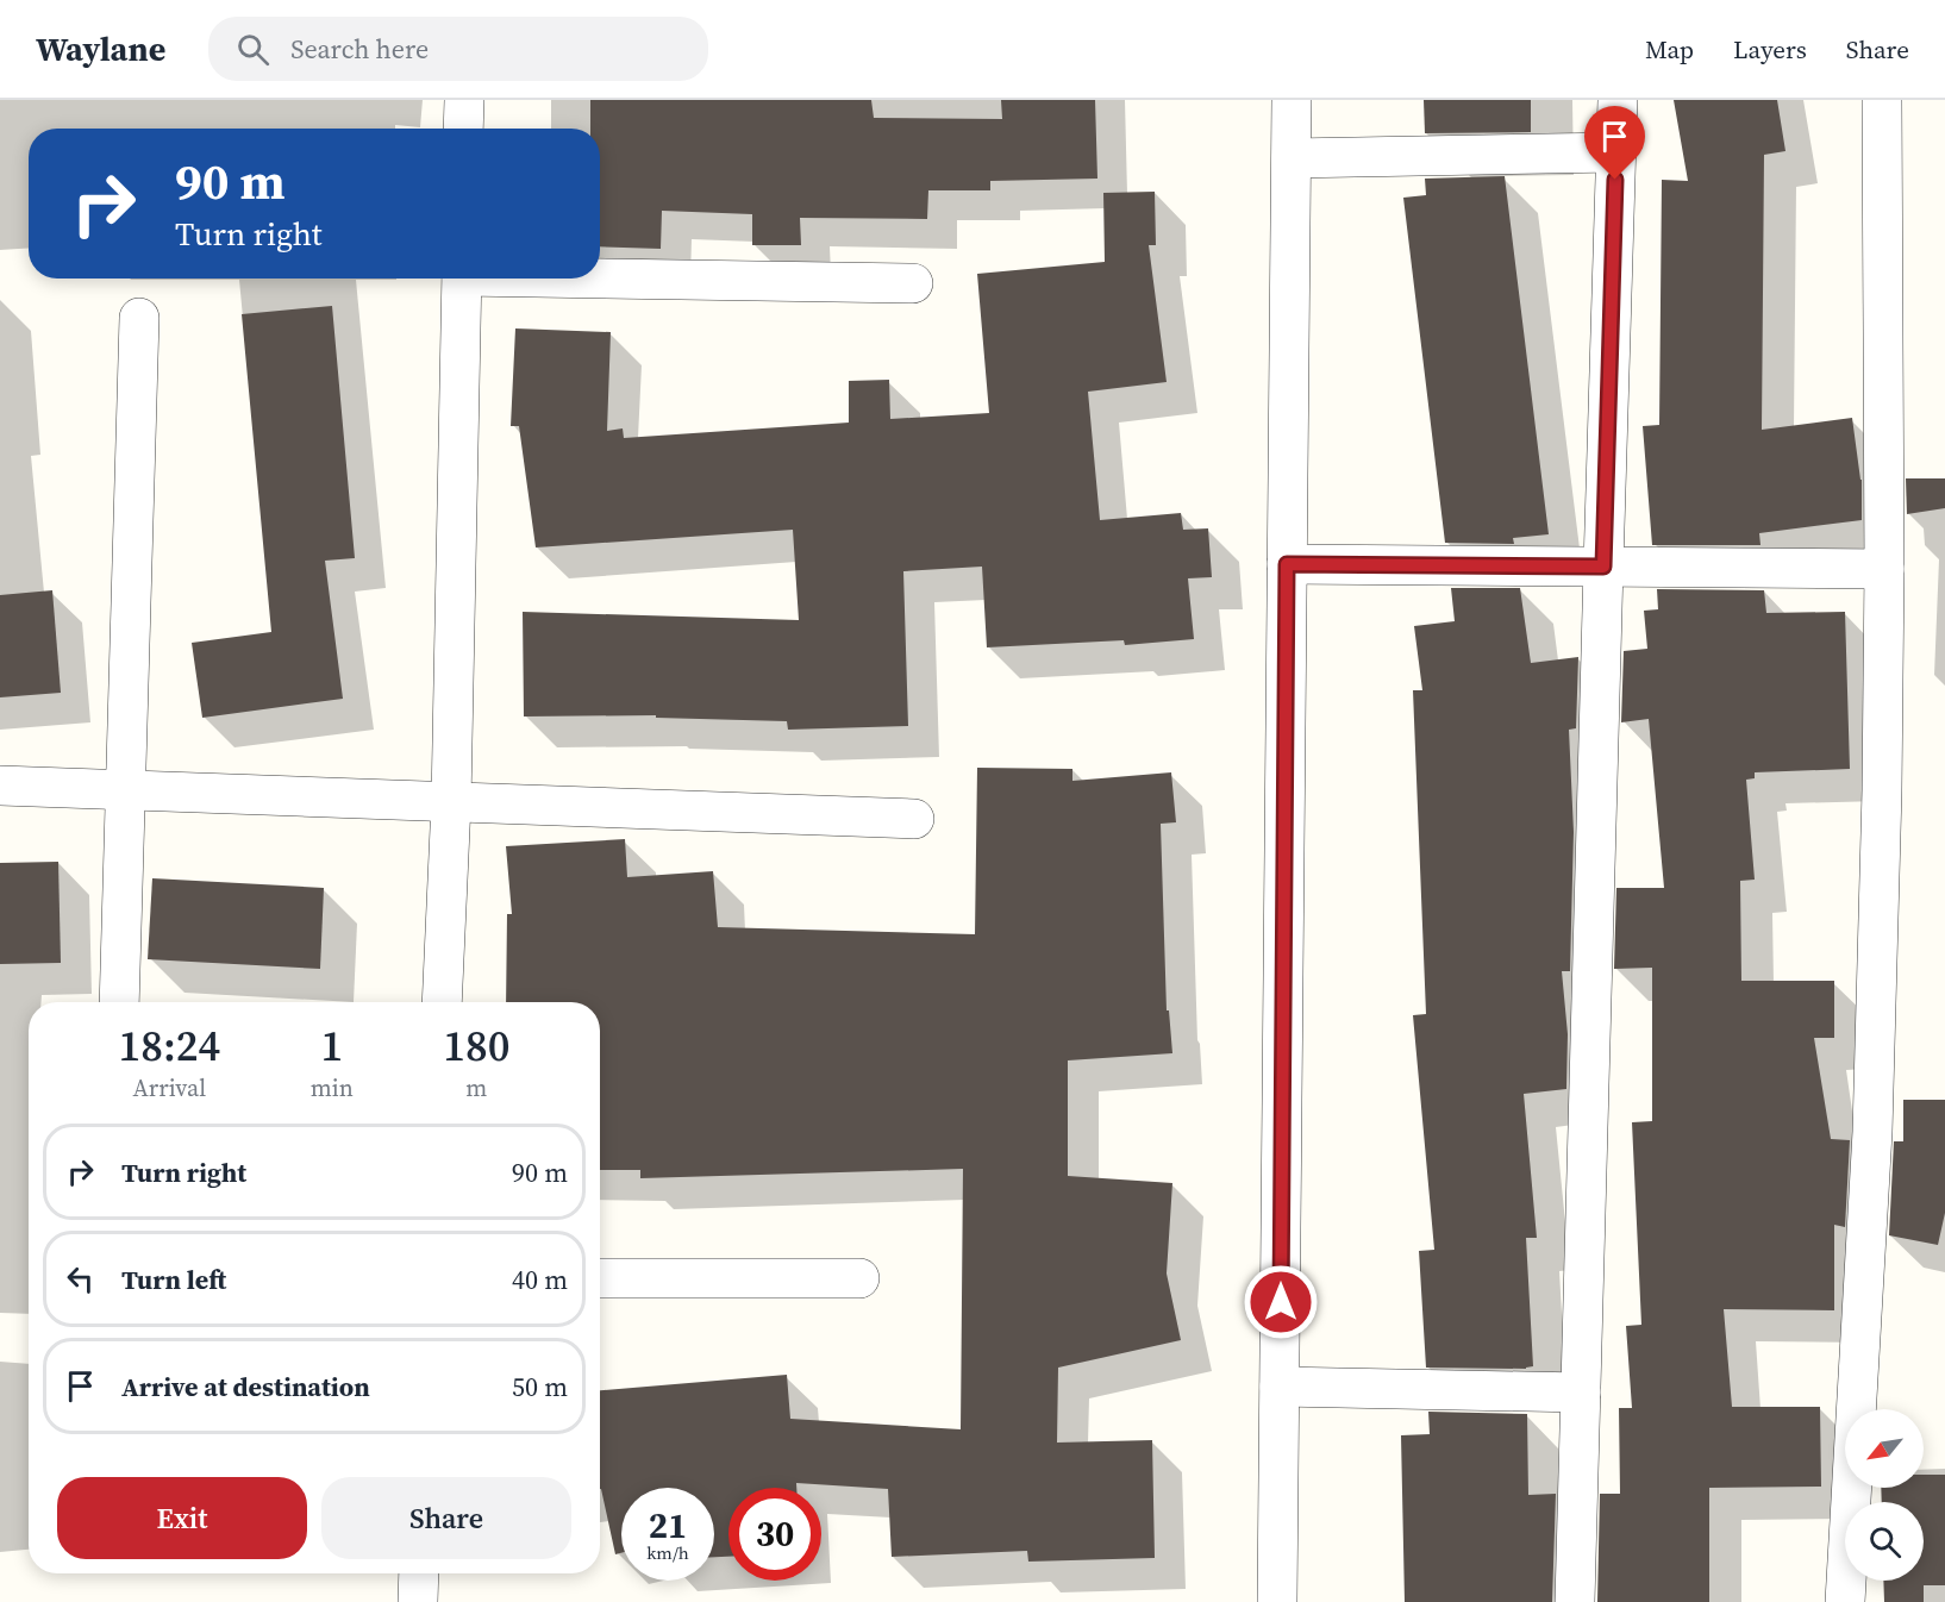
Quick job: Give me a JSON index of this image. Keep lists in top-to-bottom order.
{
  "north": "bottom left",
  "page": {
    "header": "Waylane",
    "search": "Search here",
    "nav": ["Map", "Layers", "Share"],
    "turn": ["90 m", "Turn right"],
    "eta": [
      "18:24",
      "Arrival",
      "1",
      "min",
      "180",
      "m"
    ],
    "list": [
      {
        "name": "Turn right",
        "value": "90 m"
      },
      {
        "name": "Turn left",
        "value": "40 m"
      },
      {
        "name": "Arrive at destination",
        "value": "50 m"
      }
    ],
    "buttons": ["Exit", "Share"],
    "speed": "21 km/h",
    "limit": "30"
  }
}
